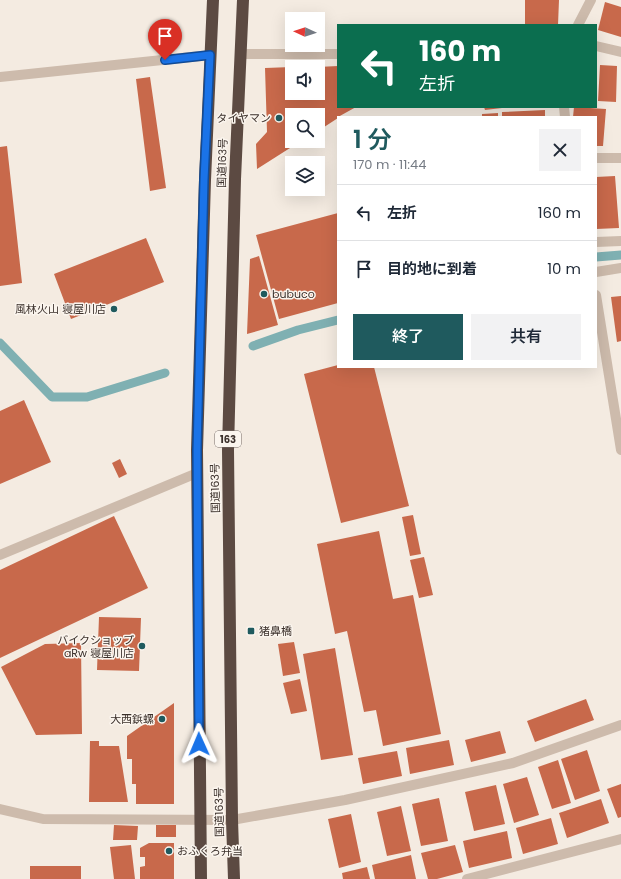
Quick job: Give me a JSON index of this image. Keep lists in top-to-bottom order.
{
  "streets": {
    "highway": ["国道163号", "163"]
  },
  "places": {
    "other": [
      "タイヤマン",
      "bubuco",
      "風林火山 寝屋川店",
      "バイクショップ aRw 寝屋川店",
      "大西鋲螺",
      "おふくろ弁当"
    ],
    "transit": ["猪鼻橋"]
  },
  "north": "left",
  "page": {
    "turn": ["160 m", "左折"],
    "heading": ["1 分", "170 m · 11:44"],
    "list": [
      {
        "name": "左折",
        "value": "160 m"
      },
      {
        "name": "目的地に到着",
        "value": "10 m"
      }
    ],
    "buttons": ["終了", "共有"]
  }
}
